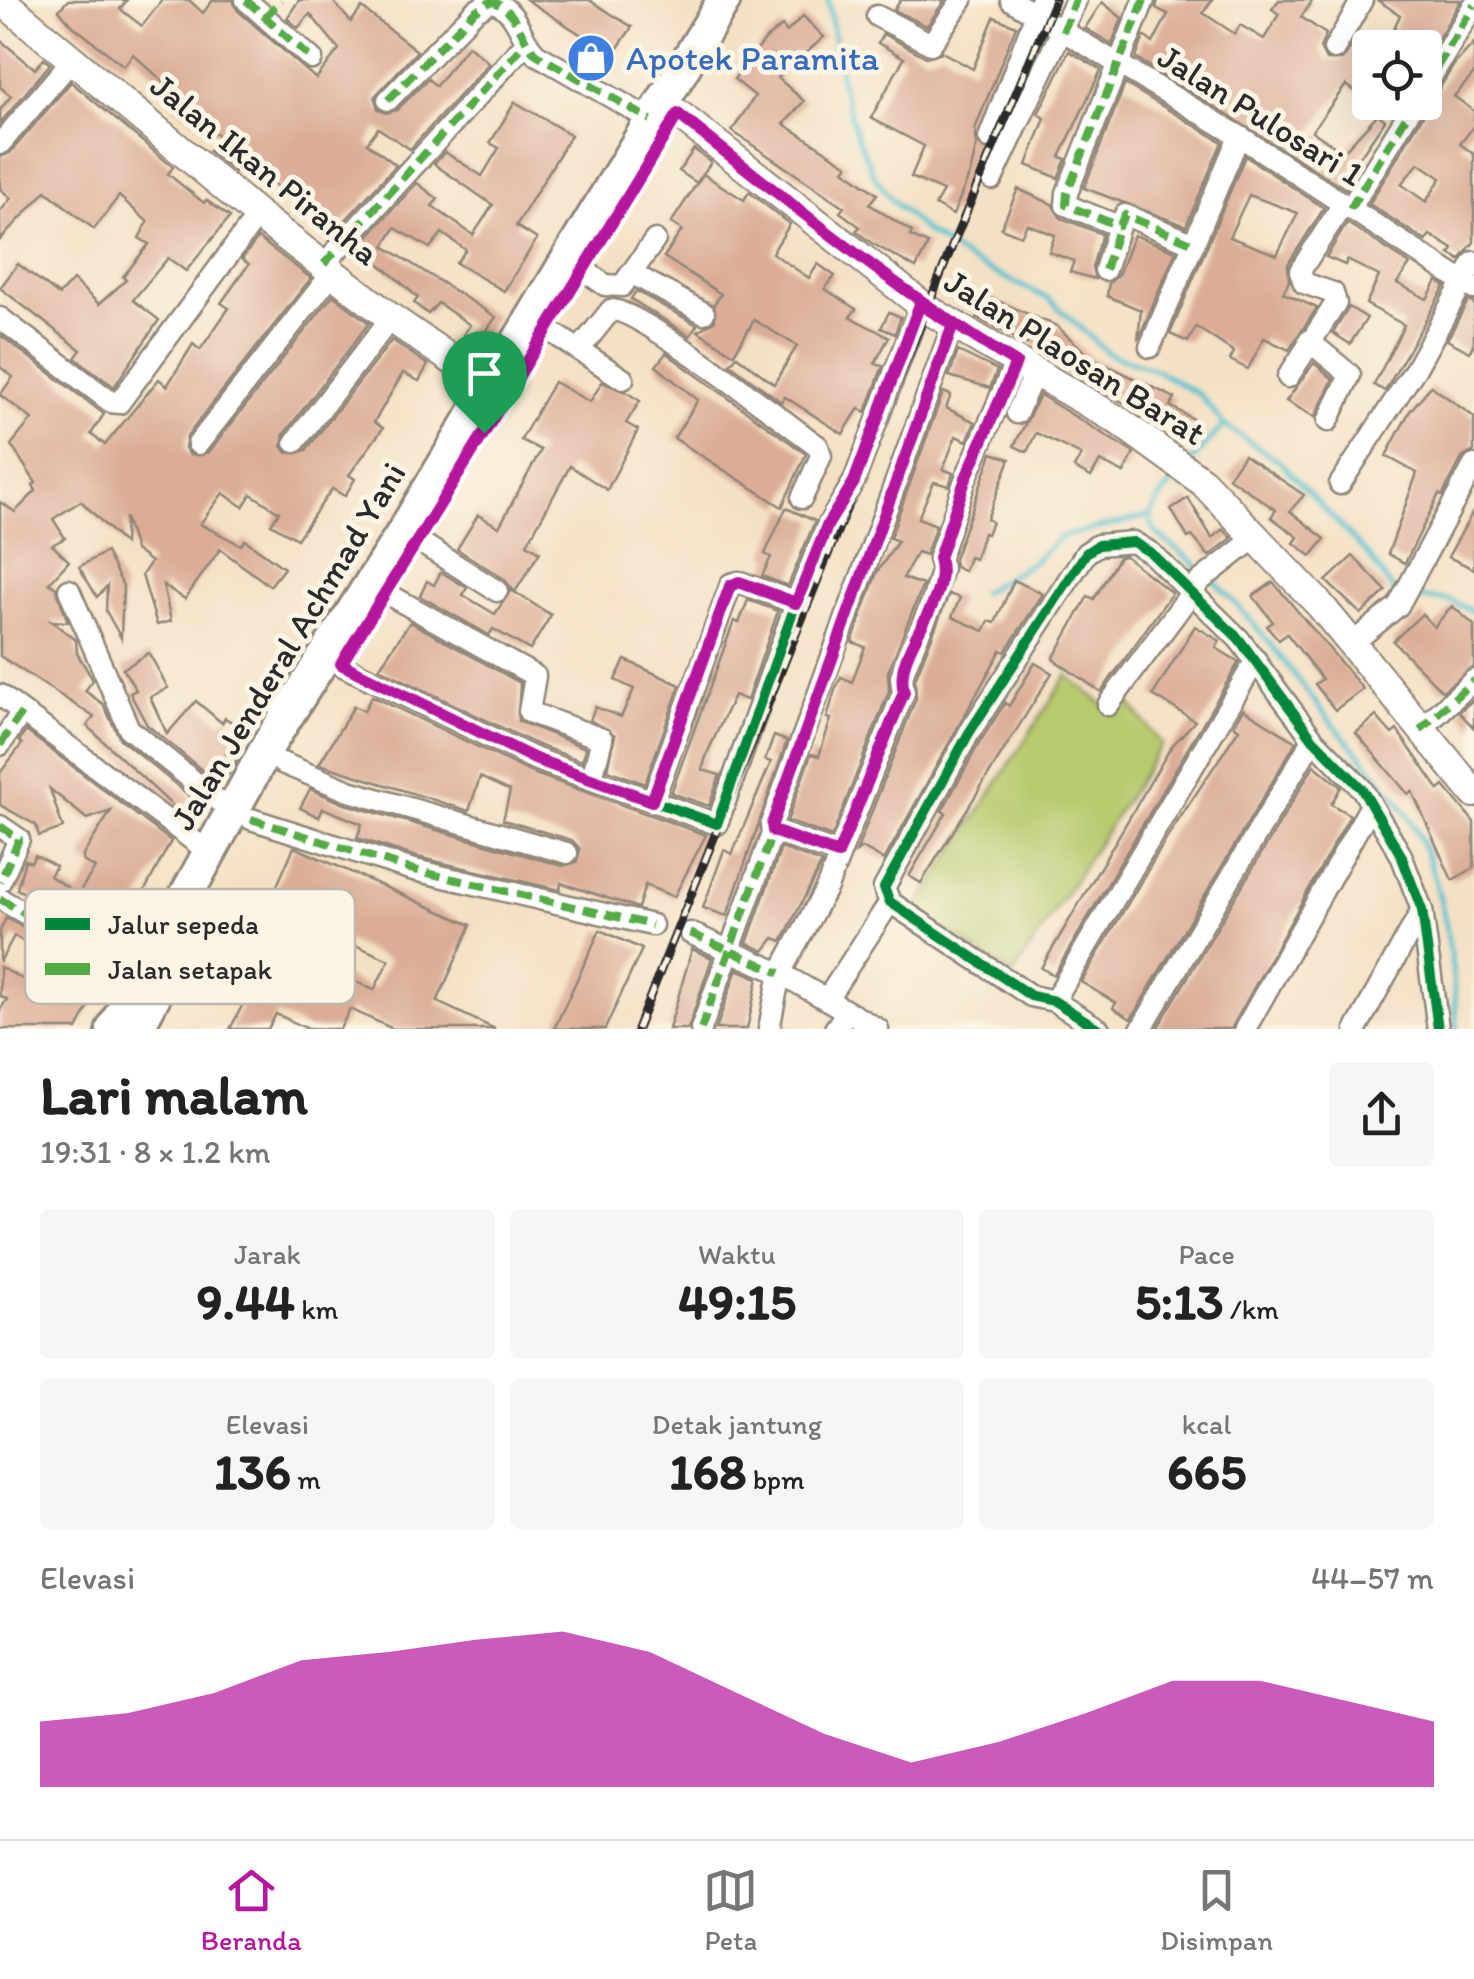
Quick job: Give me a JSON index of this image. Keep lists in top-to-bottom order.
{
  "streets": {
    "main road": ["Jalan Jenderal Achmad Yani"],
    "street": ["Jalan Pulosari 1", "Jalan Ikan Piranha", "Jalan Plaosan Barat"]
  },
  "crossings": [
    ["Jalan Ikan Piranha", "Jalan Jenderal Achmad Yani"],
    ["Jalan Plaosan Barat", "Jalan Jenderal Achmad Yani"]
  ],
  "places": {
    "shop": ["Apotek Paramita"]
  },
  "legend": ["Jalur sepeda", "Jalan setapak"],
  "page": {
    "heading": ["Lari malam", "19:31 · 8 × 1.2 km"],
    "stats": [
      ["Jarak", "9.44 km"],
      ["Waktu", "49:15"],
      ["Pace", "5:13 /km"],
      ["Elevasi", "136 m"],
      ["Detak jantung", "168 bpm"],
      ["kcal", "665"]
    ],
    "chart": ["Elevasi", "44–57 m"],
    "tabs": ["Beranda", "Peta", "Disimpan"]
  }
}
